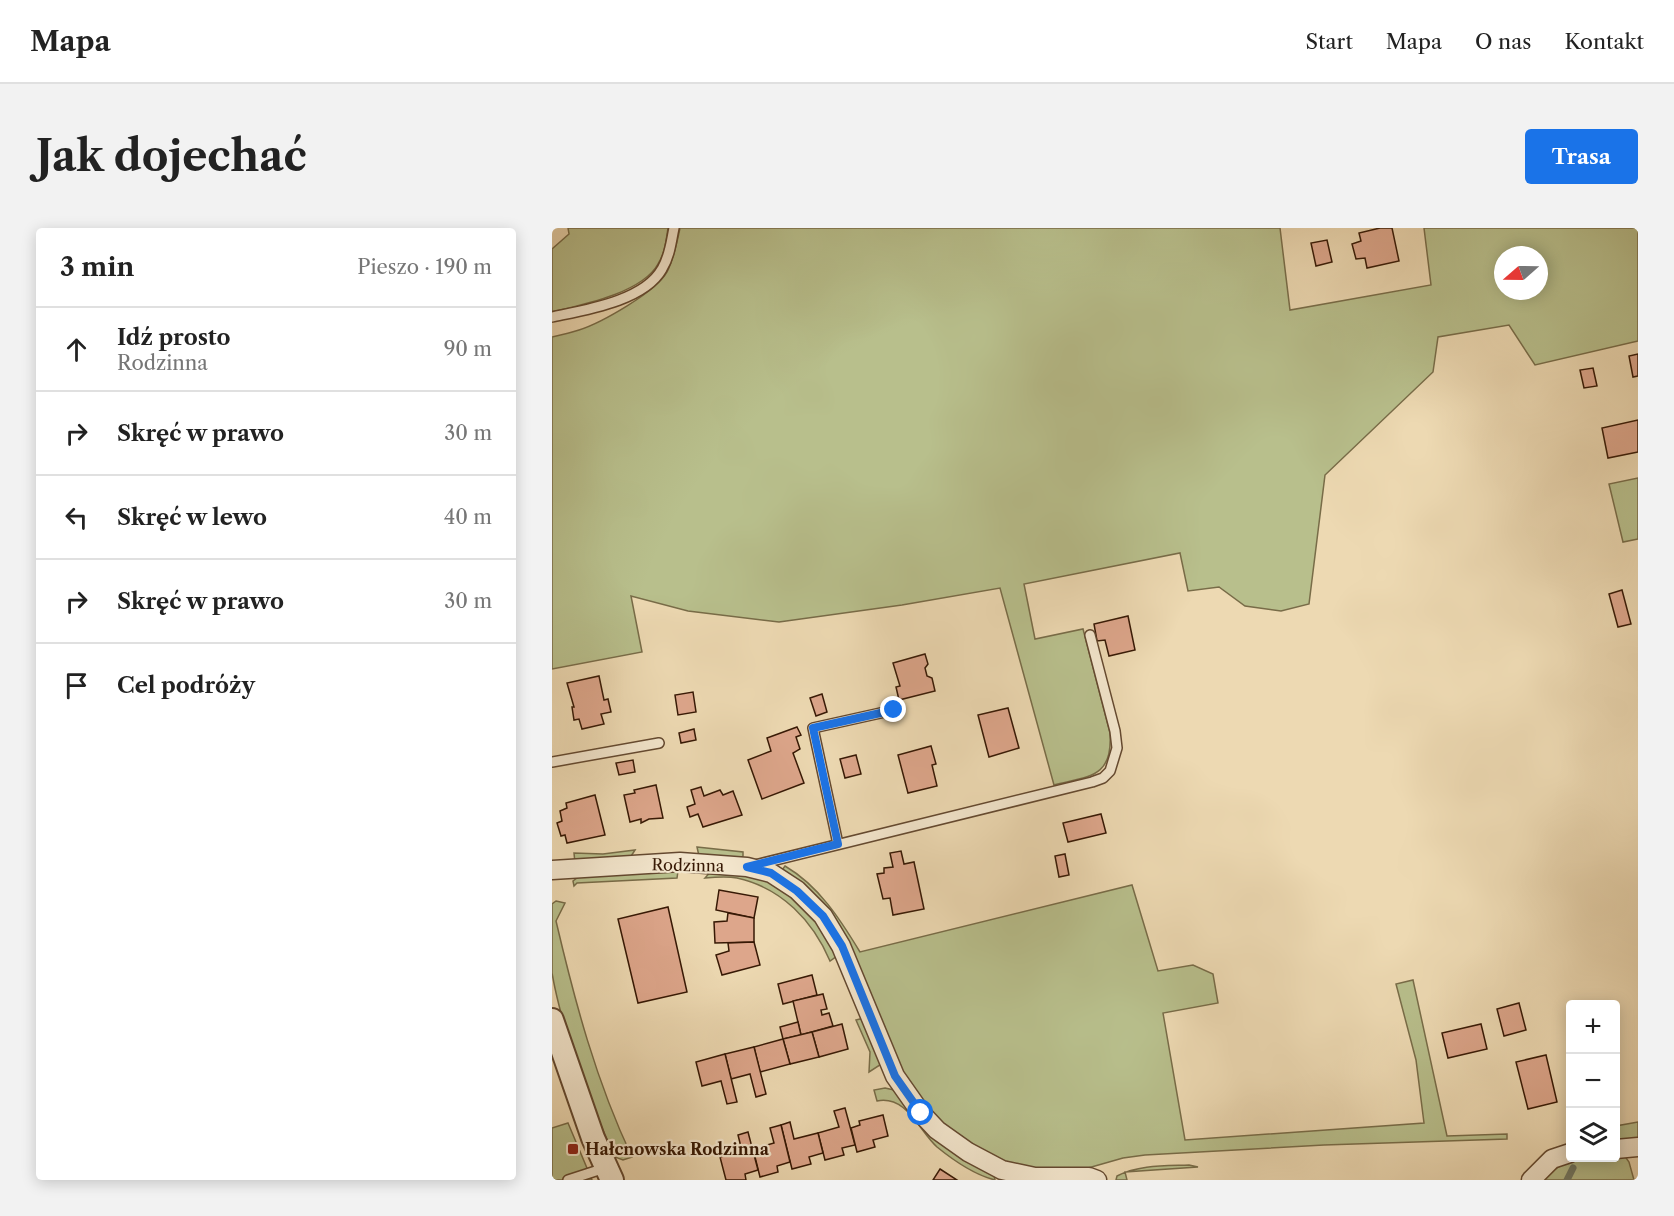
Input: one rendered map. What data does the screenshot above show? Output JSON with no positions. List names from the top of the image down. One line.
{"streets":{"street":["Rodzinna"]},"places":{"transit":["Hałcnowska Rodzinna"]},"north":"left","page":{"header":"Mapa","nav":["Start","Mapa","O nas","Kontakt"],"buttons":"Trasa","title":"Jak dojechać","heading":["3 min","Pieszo · 190 m"],"list":[["Idź prosto","Rodzinna","90 m"],["Skręć w prawo","30 m"],["Skręć w lewo","40 m"],["Skręć w prawo","30 m"],"Cel podróży"],"map_buttons":["+","−"]}}
